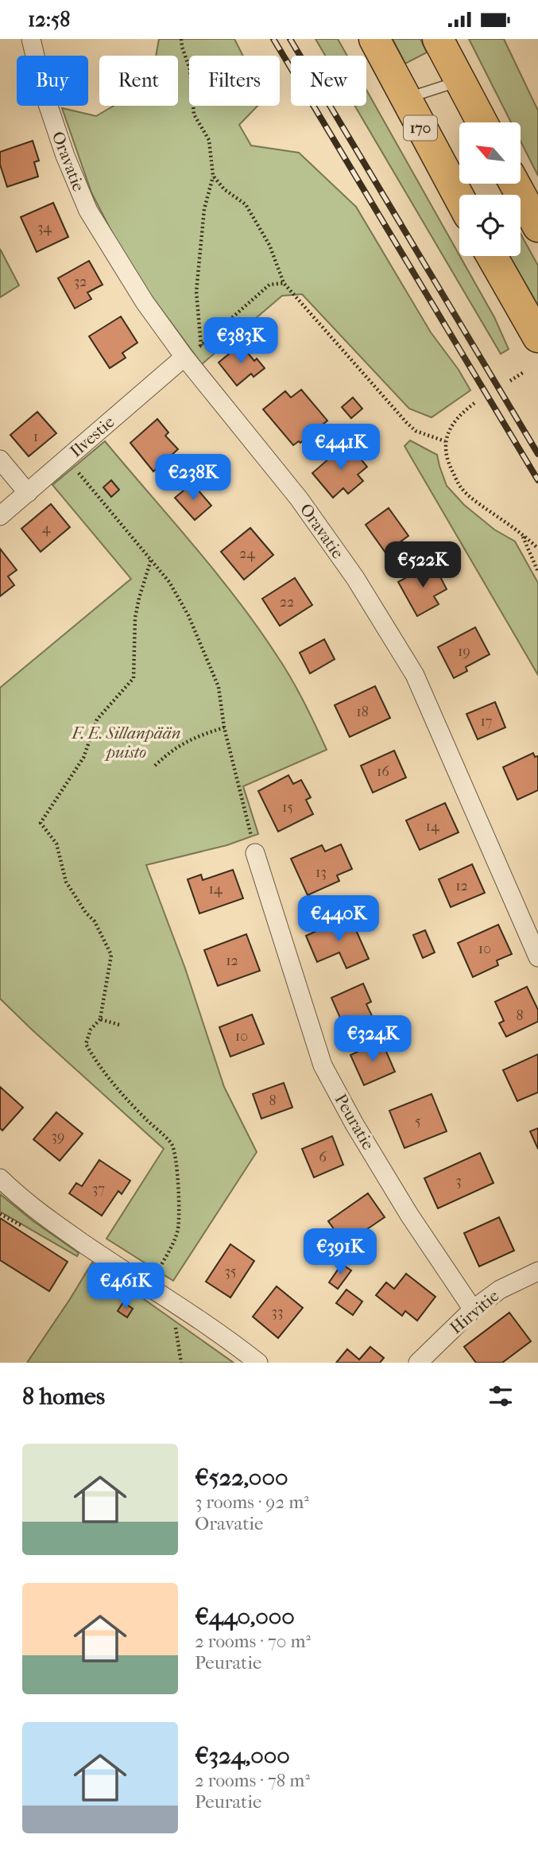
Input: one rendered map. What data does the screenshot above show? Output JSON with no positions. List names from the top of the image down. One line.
{"streets":{"highway":["170"],"street":["Oravatie","Ilvestie","Peuratie","Hirvitie"]},"crossings":[["Oravatie","Ilvestie"],["Peuratie","Hirvitie"]],"parks":["F. E. Sillanpään puisto"],"house_numbers":["34","32","1","4","24","22","19","18","17","16","15","14","13","12","14","10","12","8","10","8","5","39","6","3","37","35","33"],"north":"top left","page":{"status":"12:58","chip":["Buy","Rent","Filters","New"],"price":["€383K","€441K","€238K","€522K","€440K","€324K","€391K","€461K"],"heading":"8 homes","list":[{"name":"€522,000","note":"3 rooms · 92 m² · Oravatie"},{"name":"€440,000","note":"2 rooms · 70 m² · Peuratie"},{"name":"€324,000","note":"2 rooms · 78 m² · Peuratie"}]}}
